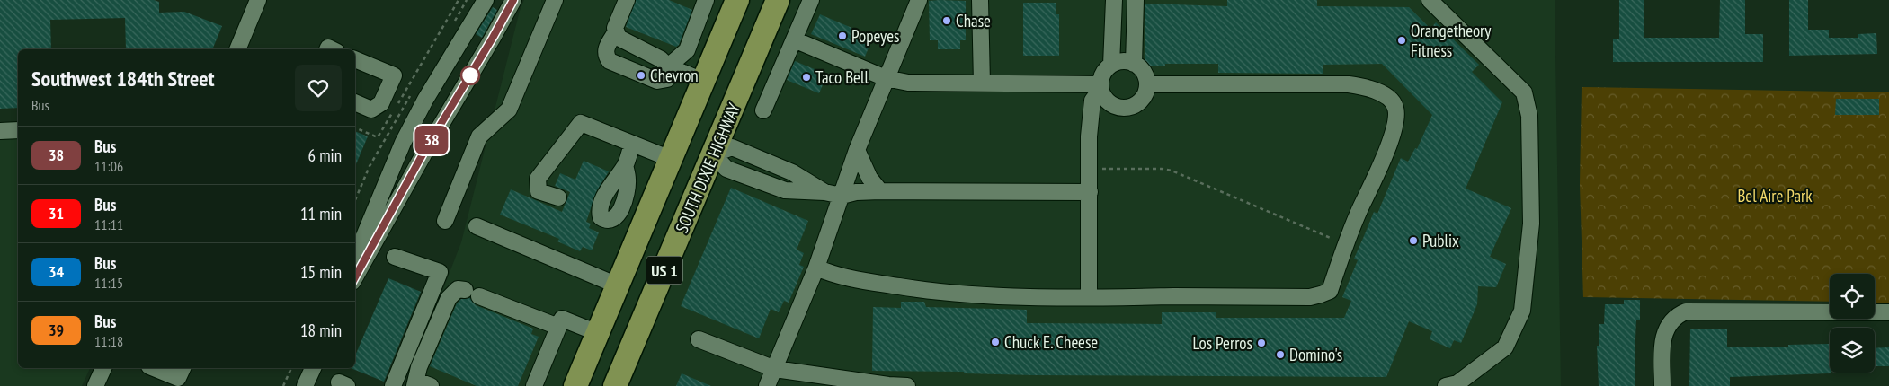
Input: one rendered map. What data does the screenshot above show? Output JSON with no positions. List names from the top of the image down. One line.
{"streets":{"highway":["SOUTH DIXIE HIGHWAY","US 1"]},"parks":["Bel Aire Park"],"places":["Chase","Popeyes","Orangetheory Fitness","Chevron","Taco Bell","Publix","Chuck E. Cheese","Los Perros","Domino's"],"lines":["bus line 38"],"page":{"on_map":"38","heading":["Southwest 184th Street","Bus"],"list":[{"mark":"38","name":"Bus","note":"11:06","value":"6 min"},{"mark":"31","name":"Bus","note":"11:11","value":"11 min"},{"mark":"34","name":"Bus","note":"11:15","value":"15 min"},{"mark":"39","name":"Bus","note":"11:18","value":"18 min"}]}}
